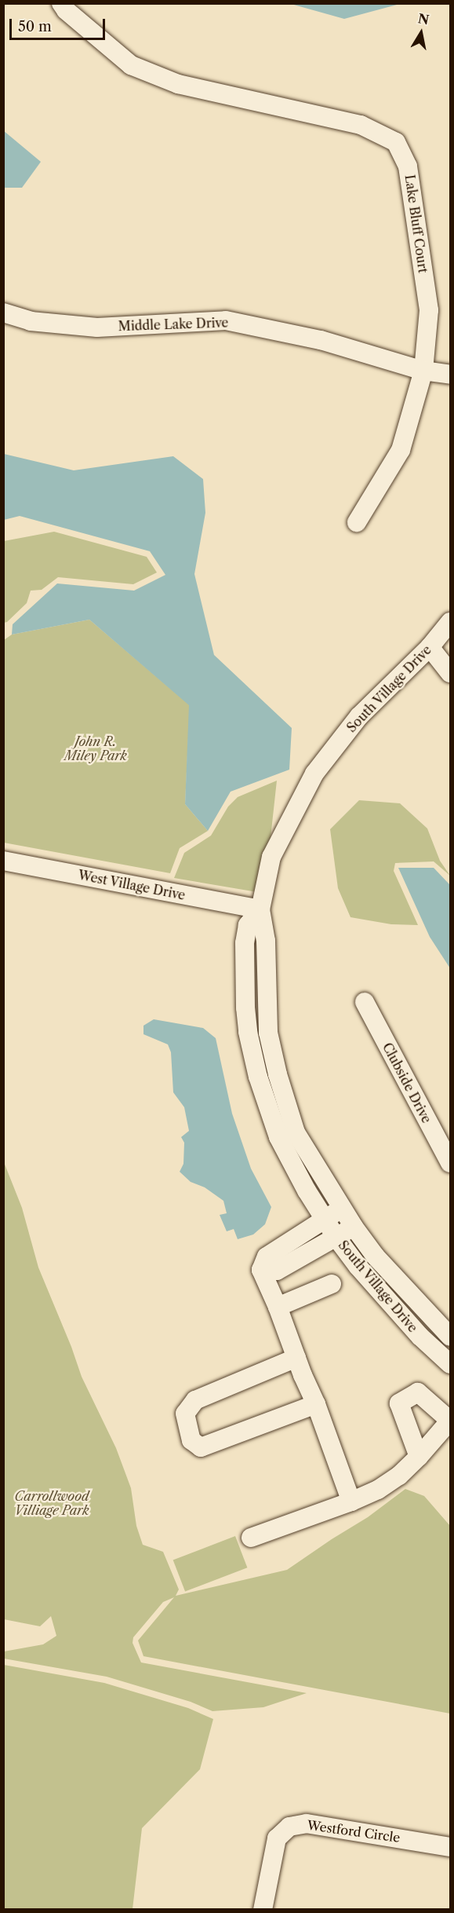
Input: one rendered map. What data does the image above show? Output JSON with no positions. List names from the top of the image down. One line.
{"streets":{"street":["Lake Bluff Court","Middle Lake Drive","South Village Drive","West Village Drive","Clubside Drive","Westford Circle"]},"crossings":[["Lake Bluff Court","Middle Lake Drive"],["South Village Drive","West Village Drive"]],"parks":["John R. Miley Park","Carrollwood Villiage Park"],"scale_bar":"50 m","north":"top"}
